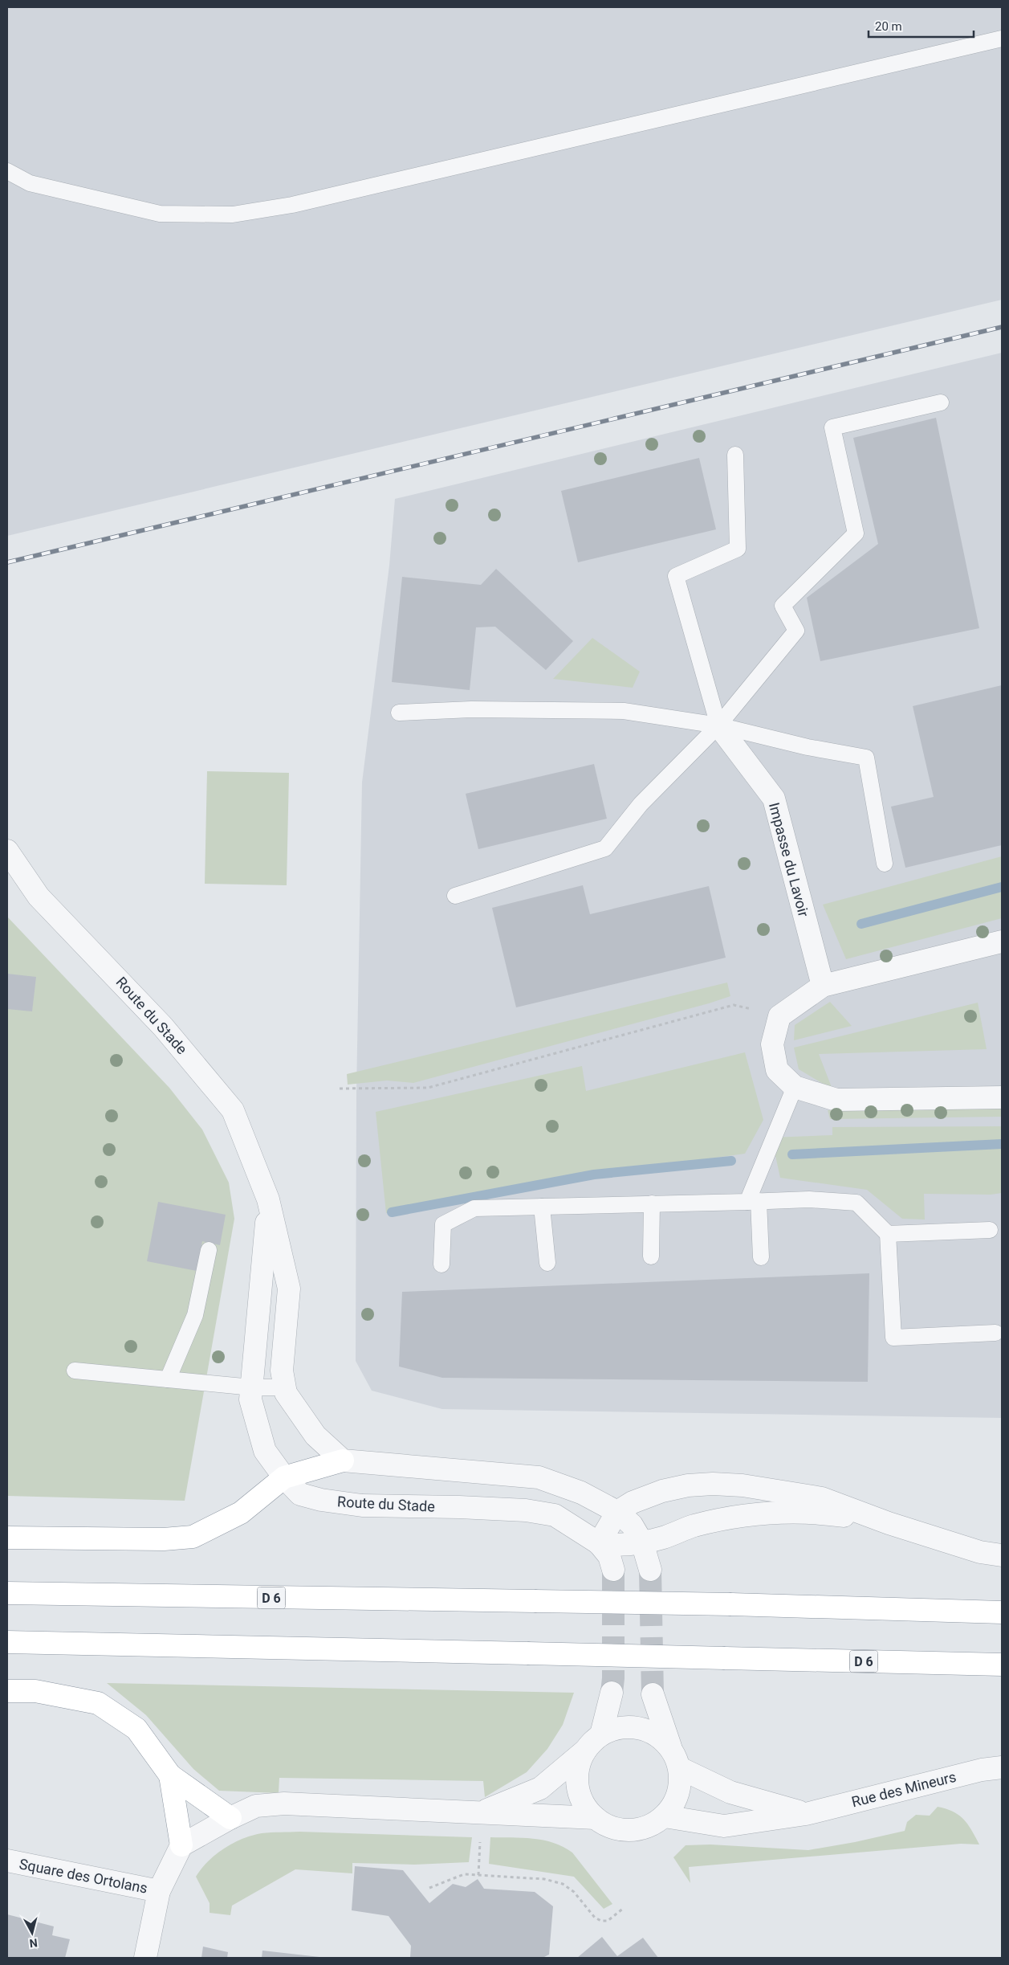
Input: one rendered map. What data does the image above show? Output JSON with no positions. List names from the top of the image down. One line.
{"streets":{"highway":["D 6"],"street":["Impasse du Lavoir","Route du Stade","Rue des Mineurs","Square des Ortolans"]},"scale_bar":"20 m","north":"bottom"}
